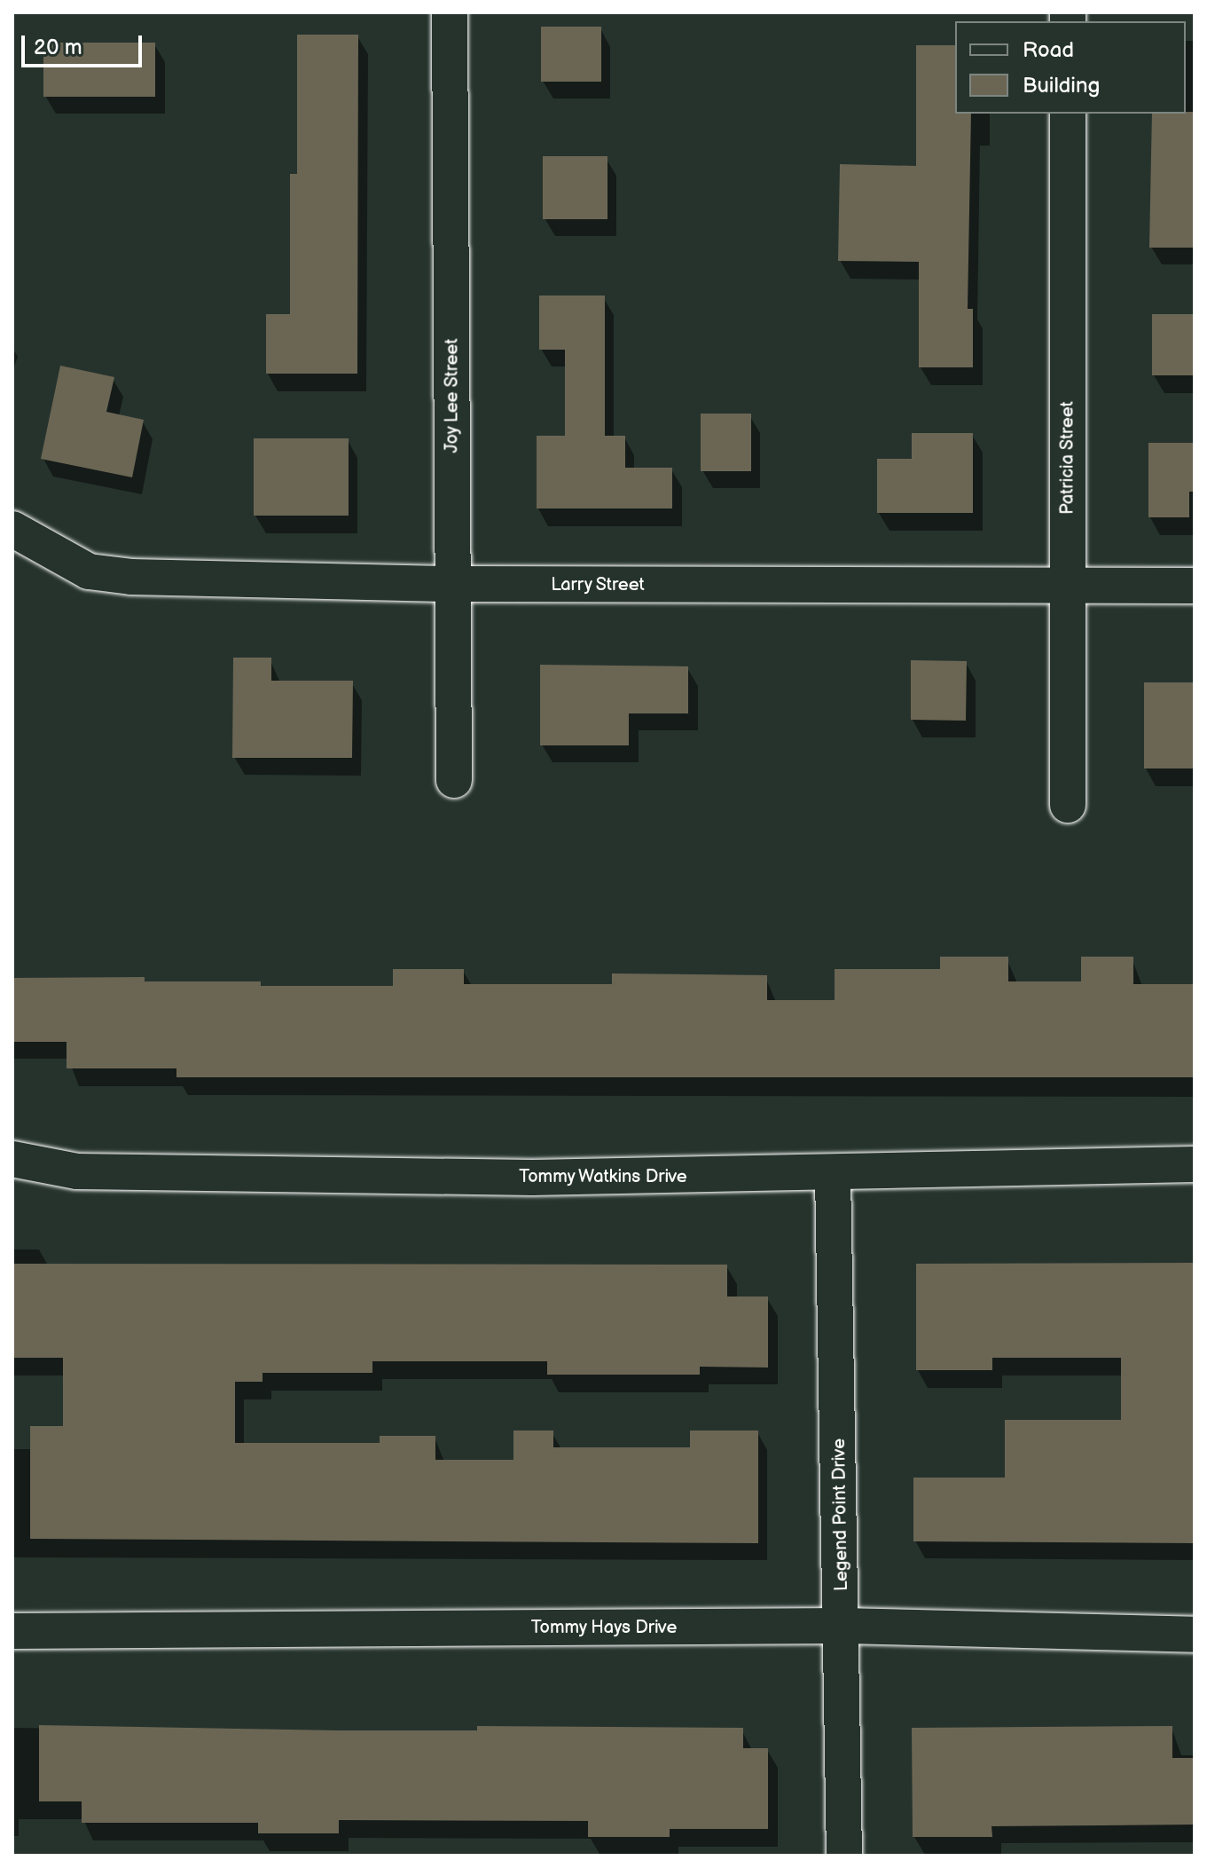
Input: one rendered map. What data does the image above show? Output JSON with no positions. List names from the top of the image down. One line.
{"streets":{"street":["Joy Lee Street","Patricia Street","Larry Street","Tommy Watkins Drive","Legend Point Drive","Tommy Hays Drive"]},"crossings":[["Joy Lee Street","Larry Street"],["Patricia Street","Larry Street"],["Tommy Watkins Drive","Legend Point Drive"],["Legend Point Drive","Tommy Hays Drive"]],"legend":["Road","Building"],"scale_bar":"20 m"}
